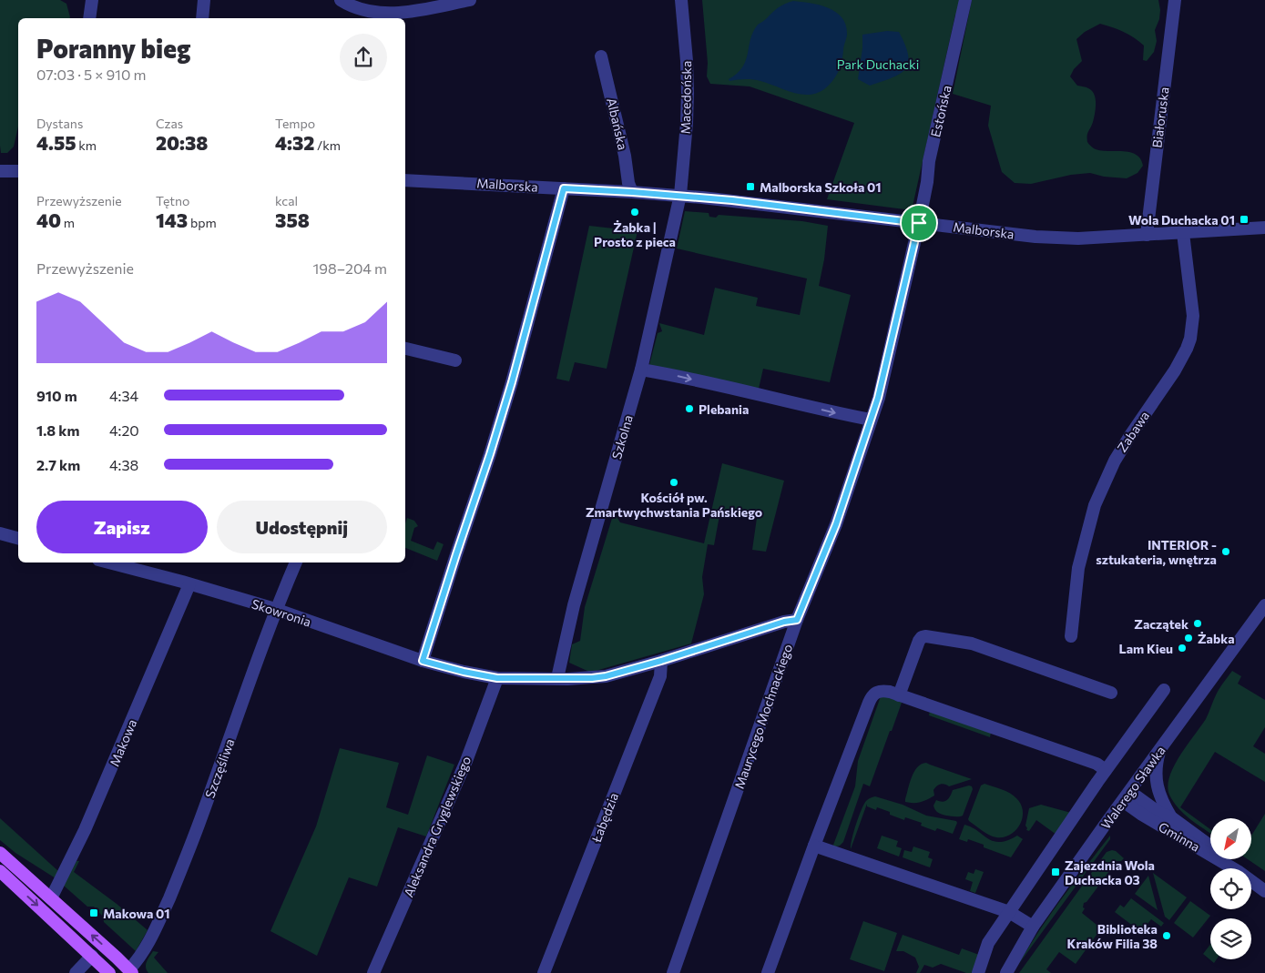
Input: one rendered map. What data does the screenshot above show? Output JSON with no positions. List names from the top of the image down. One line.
{"streets":{"street":["Macedońska","Estońska","Białoruska","Albańska","Malborska","Zabawa","Szkolna","Skowronia","Maurycego Mochnackiego","Makowa","Szczęśliwa","Walerego Sławka","Łabędzia","Aleksandra Gryglewskiego","Gminna"]},"crossings":[["Macedońska","Malborska"],["Macedońska","Szkolna"],["Estońska","Malborska"],["Estońska","Maurycego Mochnackiego"],["Białoruska","Malborska"],["Albańska","Malborska"],["Malborska","Zabawa"],["Malborska","Szkolna"],["Malborska","Maurycego Mochnackiego"],["Szkolna","Skowronia"],["Skowronia","Maurycego Mochnackiego"],["Skowronia","Makowa"],["Skowronia","Szczęśliwa"],["Skowronia","Łabędzia"],["Skowronia","Aleksandra Gryglewskiego"],["Walerego Sławka","Gminna"]],"parks":["Park Duchacki"],"places":{"transit":["Malborska Szkoła 01","Wola Duchacka 01","Zajezdnia Wola Duchacka 03","Makowa 01"],"other":["Żabka | Prosto z pieca","Plebania","Kościół pw. Zmartwychwstania Pańskiego","INTERIOR - sztukateria, wnętrza","Zaczątek","Żabka","Lam Kieu","Biblioteka Kraków Filia 38"]},"north":"bottom left","page":{"heading":["Poranny bieg","07:03 · 5 × 910 m"],"stats":[["Dystans","4.55 km"],["Czas","20:38"],["Tempo","4:32 /km"],["Przewyższenie","40 m"],["Tętno","143 bpm"],["kcal","358"]],"chart":["Przewyższenie","198–204 m"],"list":[{"name":"910 m","note":"4:34"},{"name":"1.8 km","note":"4:20"},{"name":"2.7 km","note":"4:38"}],"buttons":["Zapisz","Udostępnij"]}}
